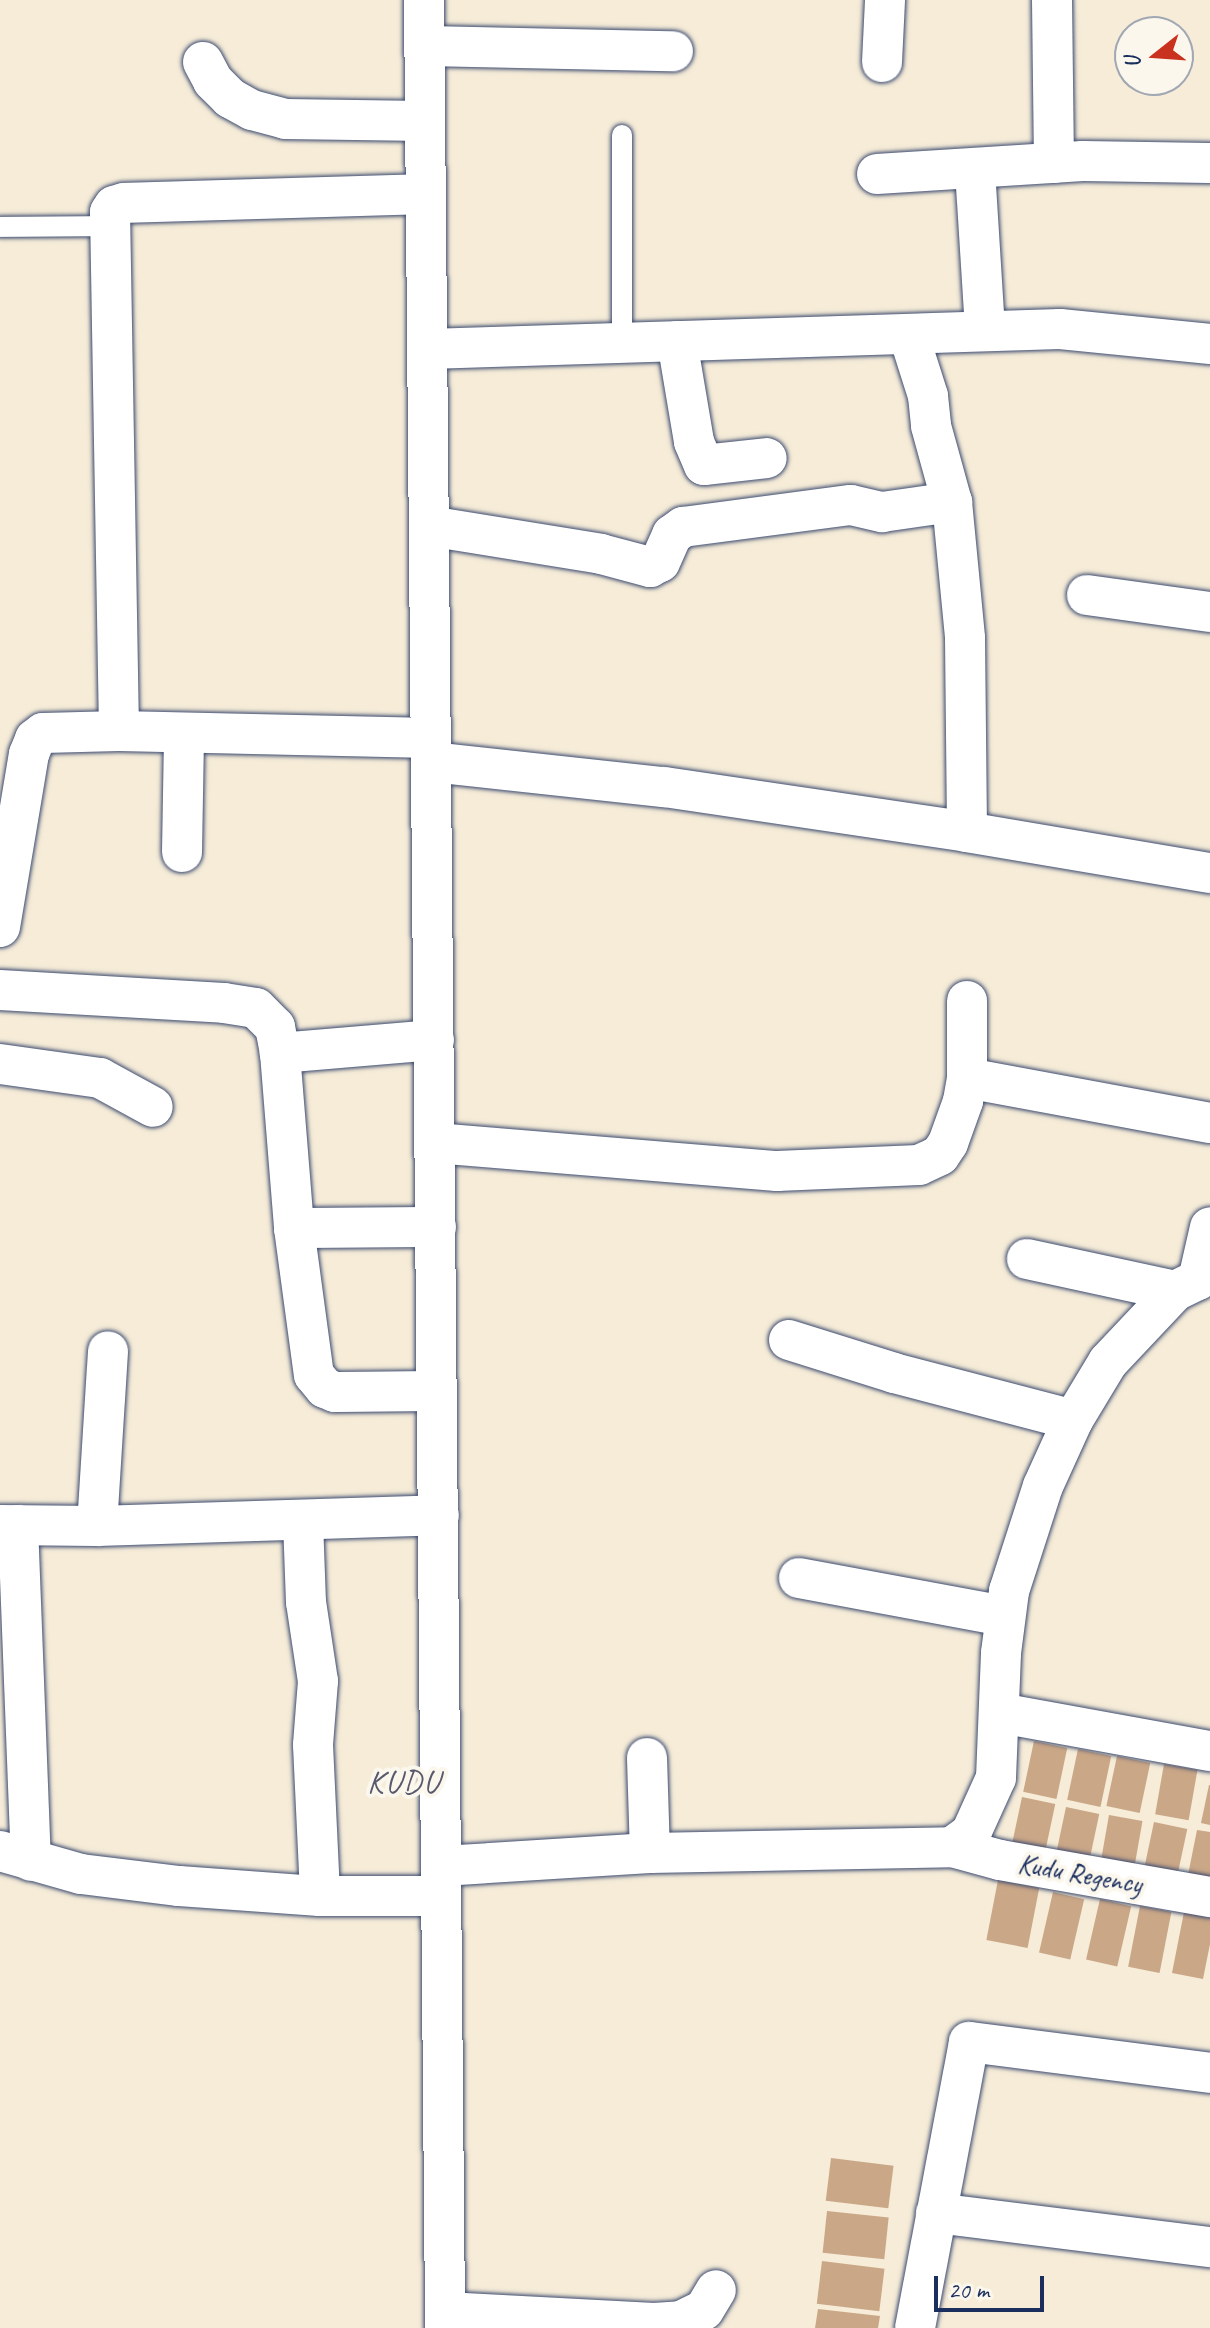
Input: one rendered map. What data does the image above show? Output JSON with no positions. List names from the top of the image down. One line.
{"streets":{"street":["Kudu Regency"]},"districts":["KUDU"],"scale_bar":"20 m","north":"left"}
